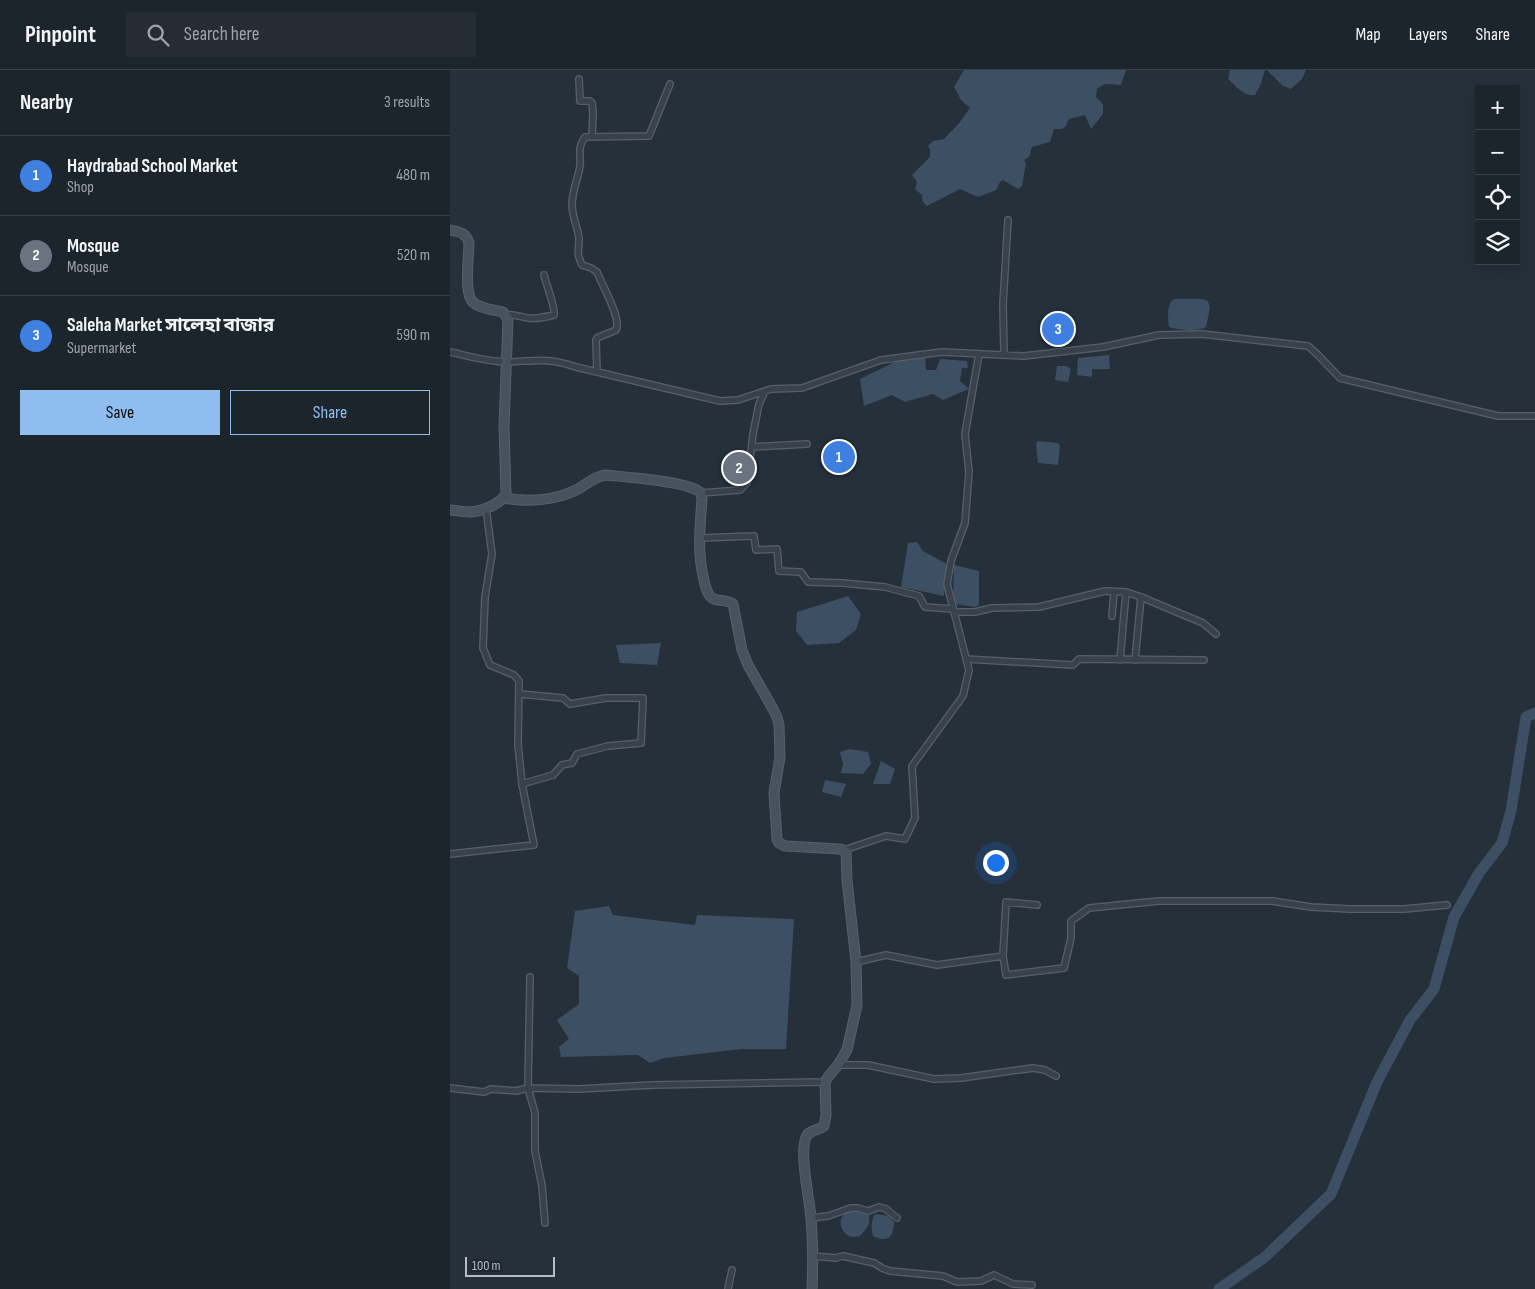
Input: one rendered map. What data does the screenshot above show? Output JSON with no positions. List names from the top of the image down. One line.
{"scale_bar":"100 m","page":{"header":"Pinpoint","search":"Search here","nav":["Map","Layers","Share"],"heading":["Nearby","3 results"],"map_buttons":["+","−"],"list":[{"mark":"1","name":"Haydrabad School Market","note":"Shop","value":"480 m"},{"mark":"2","name":"Mosque","note":"Mosque","value":"520 m"},{"mark":"3","name":"Saleha Market সালেহা বাজার","note":"Supermarket","value":"590 m"}],"pins":["3","1","2"],"buttons":["Save","Share"],"scale":"100 m"}}
